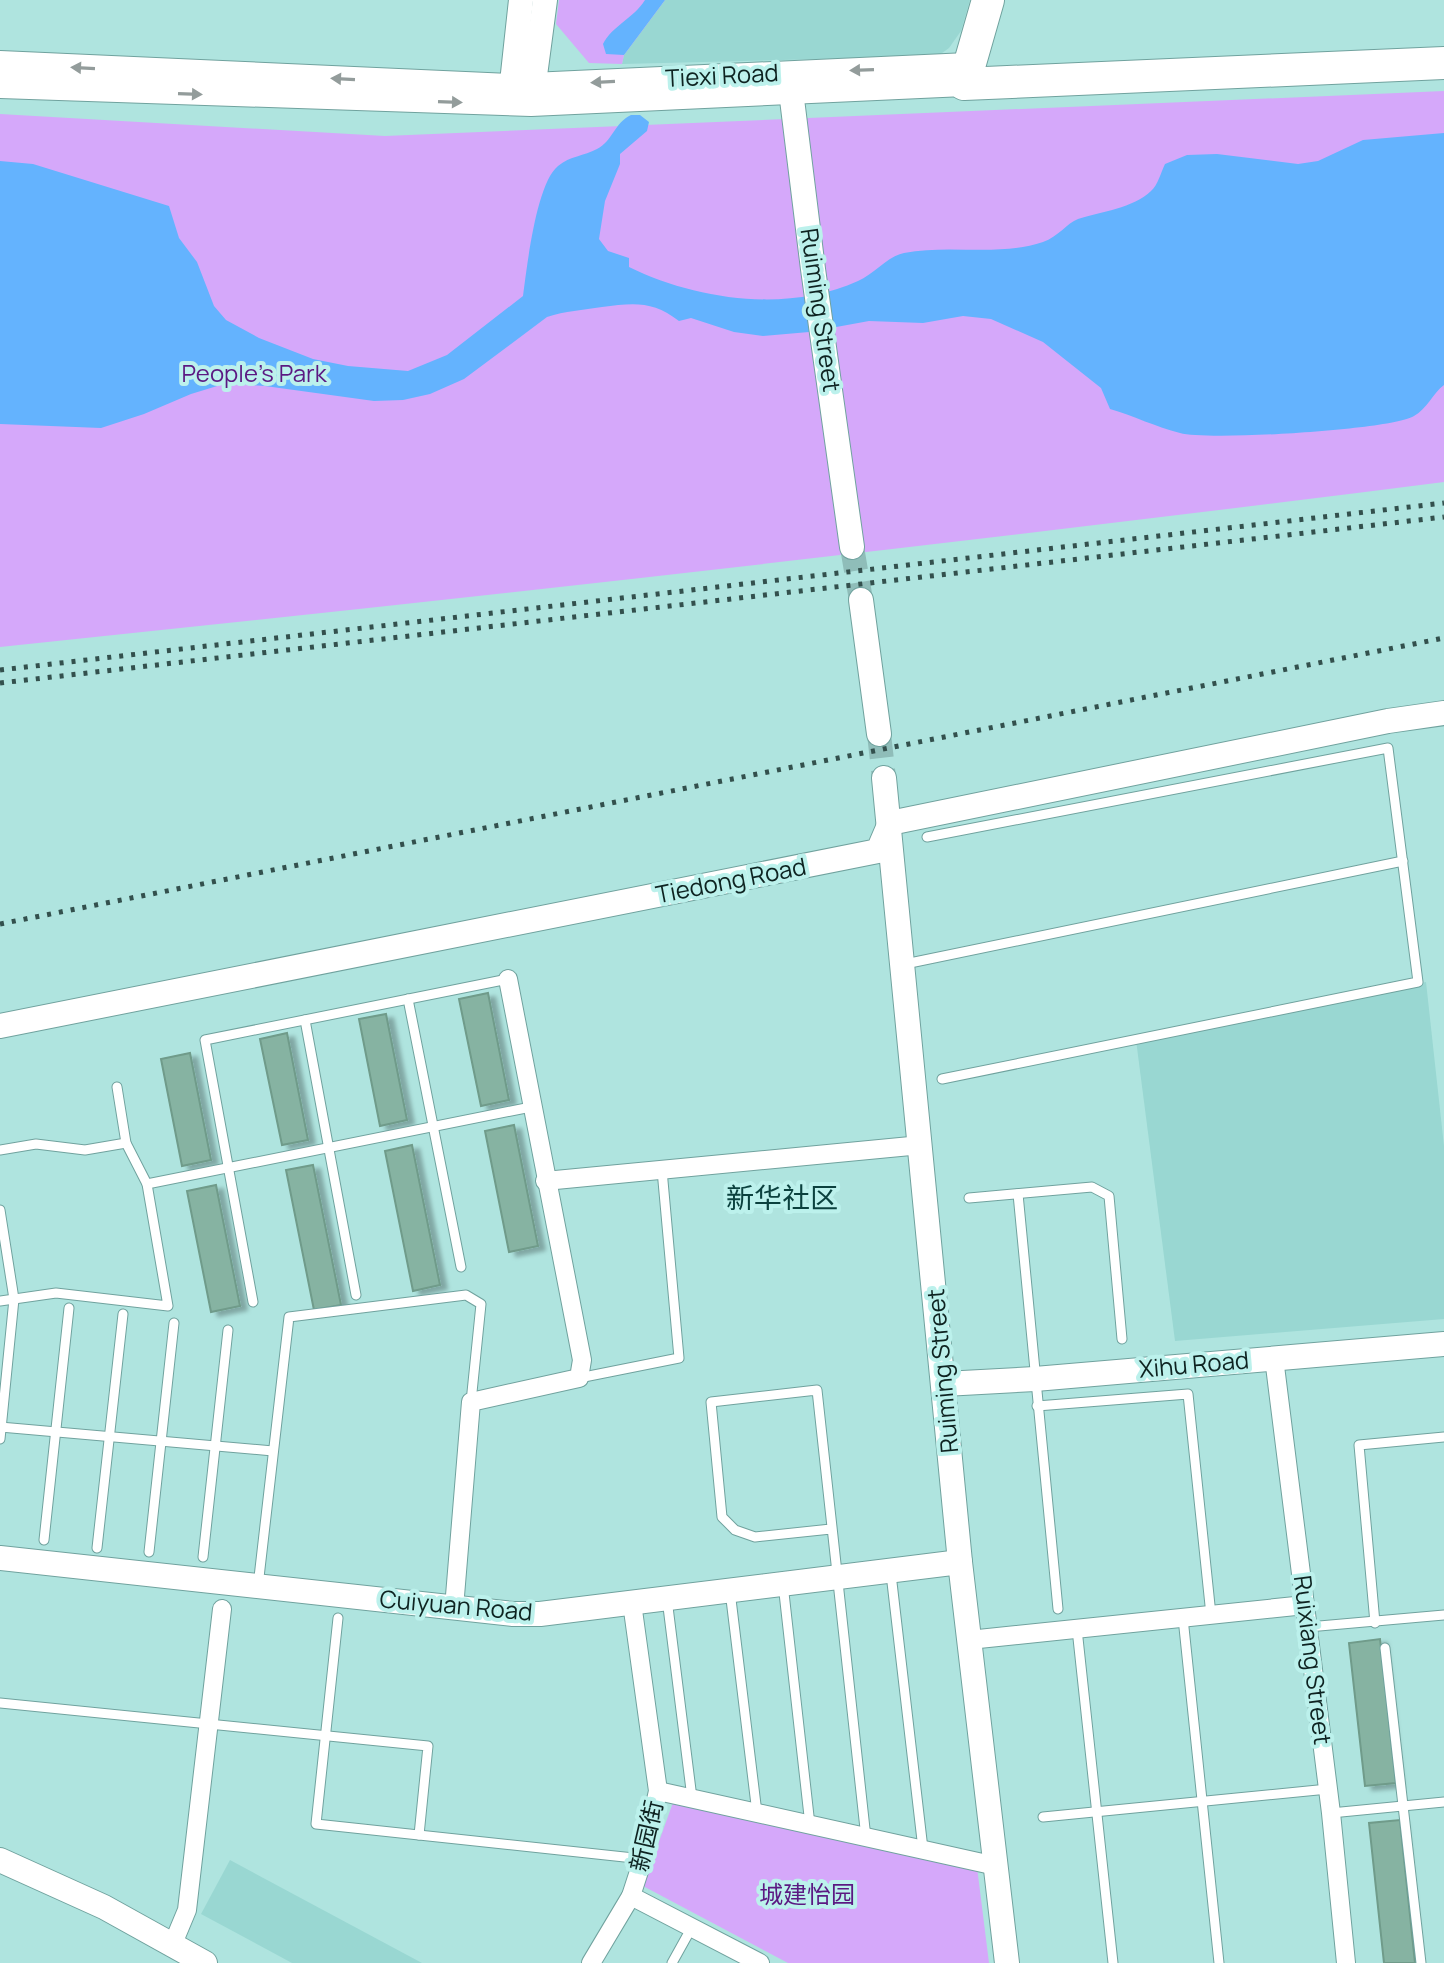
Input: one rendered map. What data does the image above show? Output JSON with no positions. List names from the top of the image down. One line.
{"streets":{"highway":["Tiexi Road"],"street":["Ruiming Street","Tiedong Road","Xihu Road","Cuiyuan Road","Ruixiang Street","新园街"]},"crossings":[["Tiexi Road","Ruiming Street"],["Ruiming Street","Tiedong Road"],["Ruiming Street","Xihu Road"],["Ruiming Street","Cuiyuan Road"],["Xihu Road","Ruixiang Street"],["Cuiyuan Road","新园街"]],"districts":["新华社区"],"parks":["People's Park","城建怡园"]}
